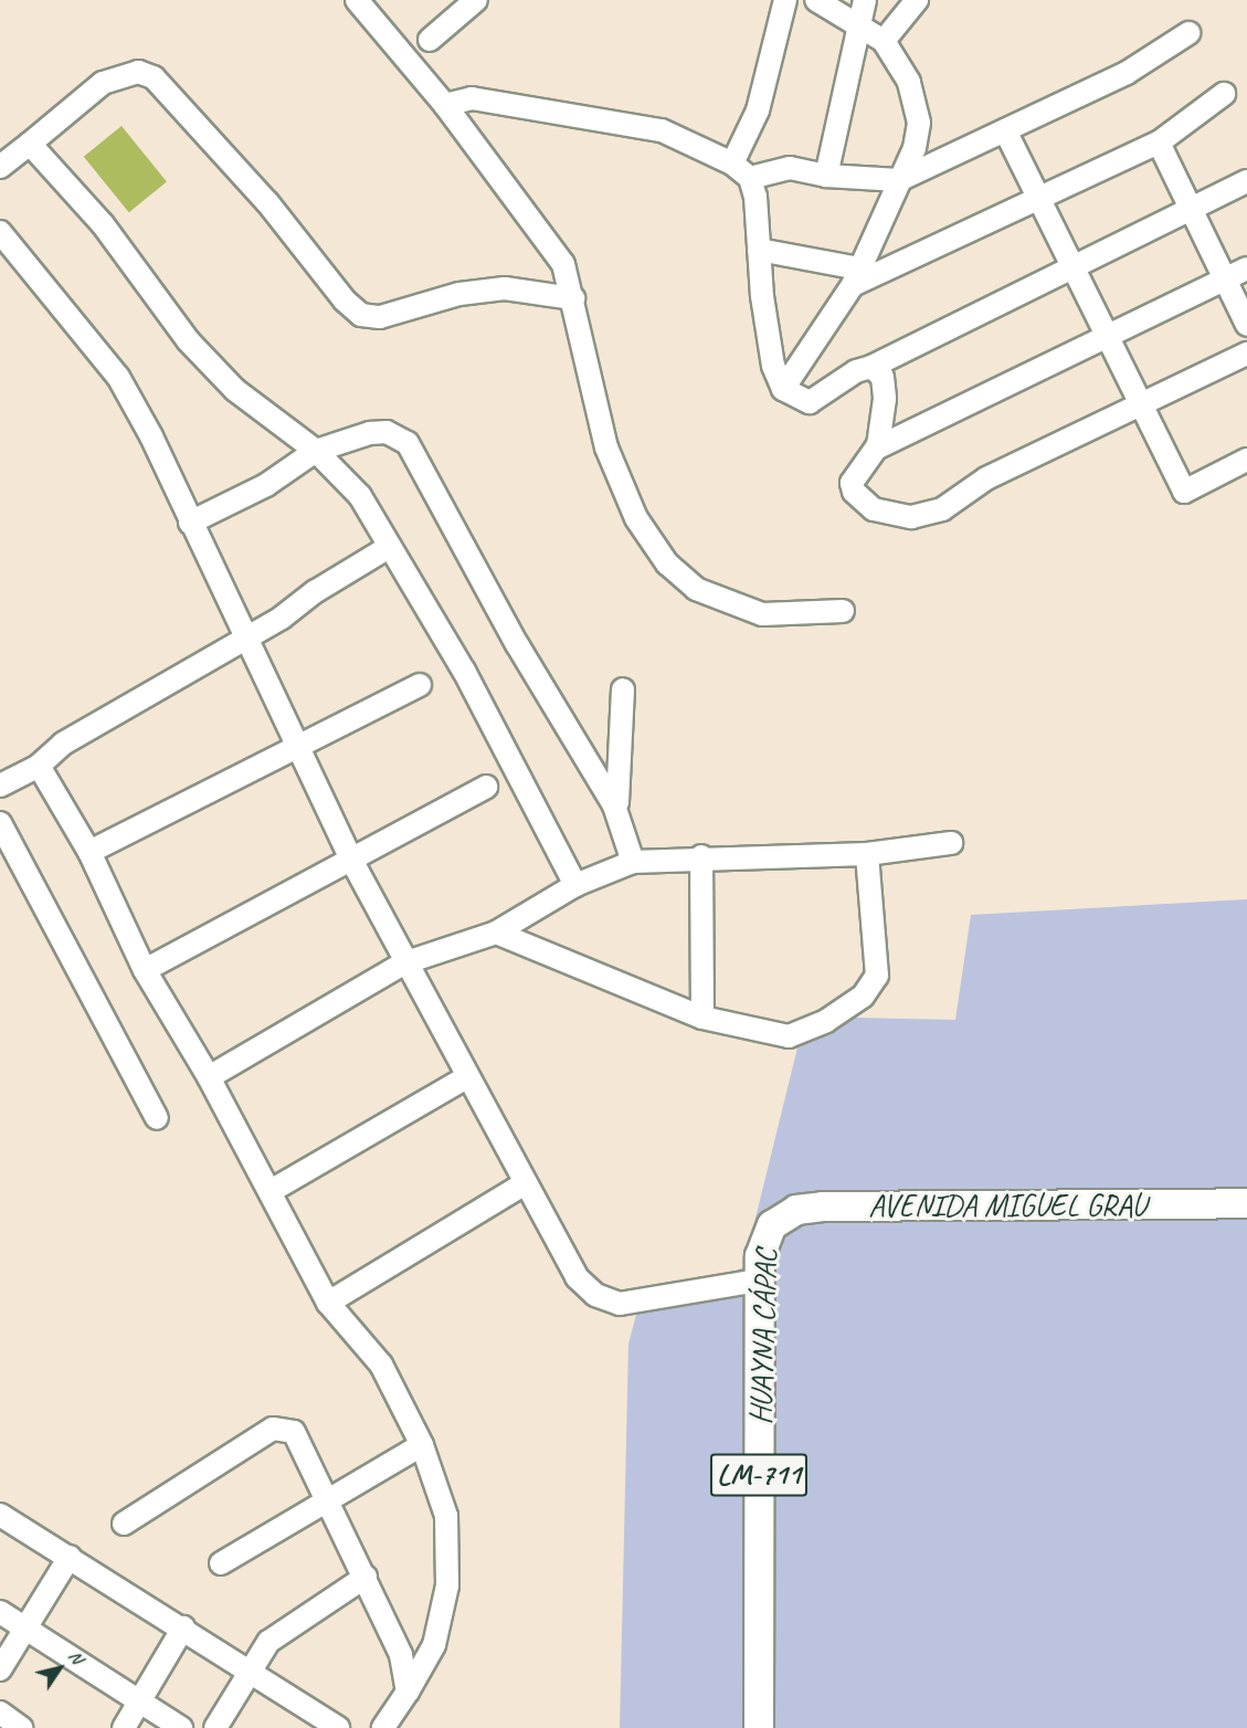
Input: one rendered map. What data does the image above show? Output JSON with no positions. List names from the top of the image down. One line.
{"streets":{"main road":["AVENIDA MIGUEL GRAU","HUAYNA CÁPAC","LM-711"]},"crossings":[["AVENIDA MIGUEL GRAU","HUAYNA CÁPAC"]],"north":"top right"}
